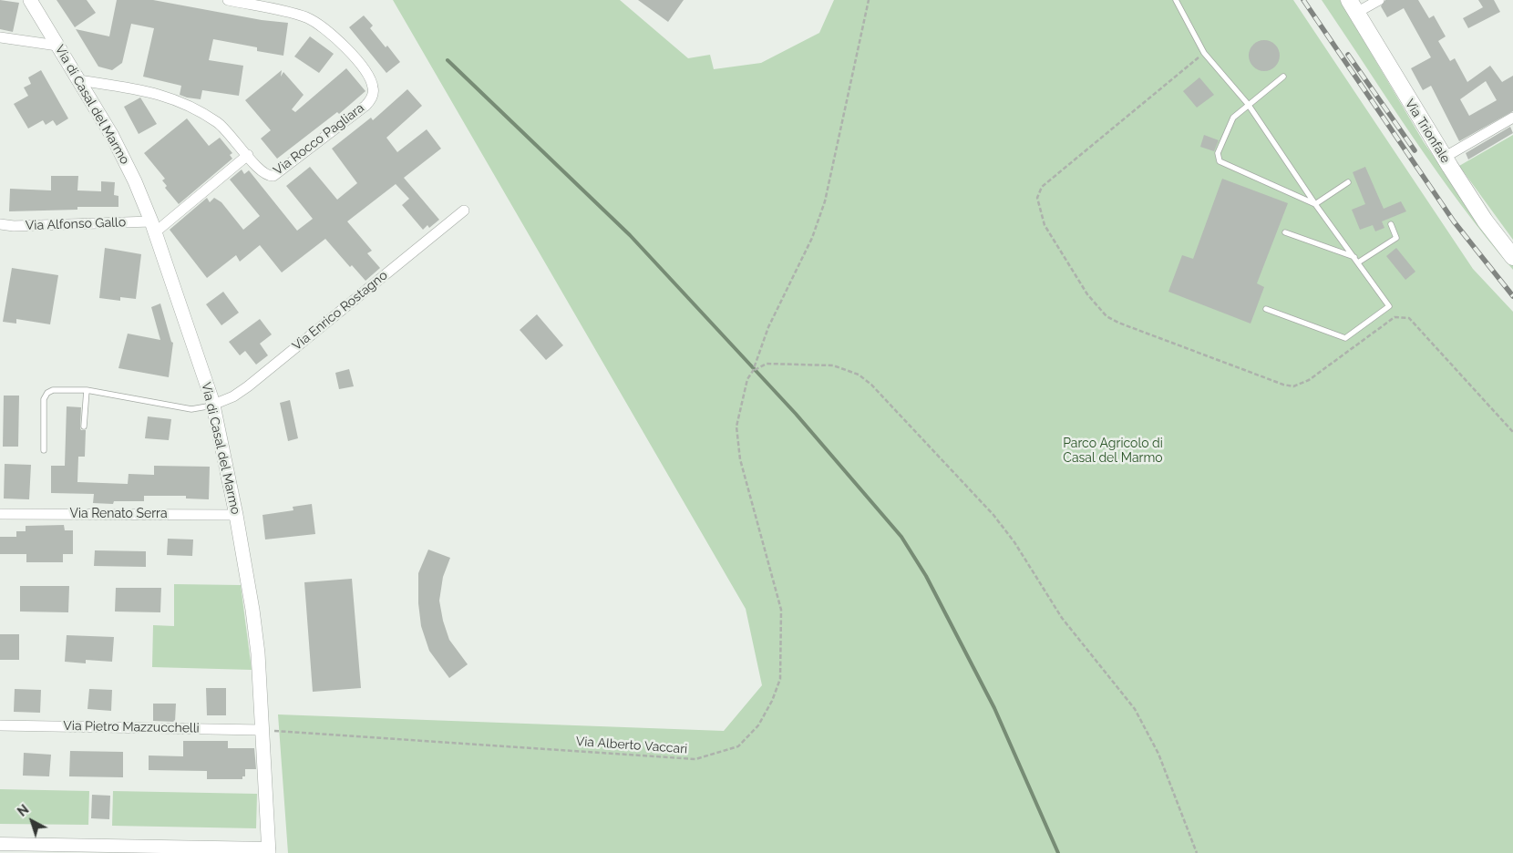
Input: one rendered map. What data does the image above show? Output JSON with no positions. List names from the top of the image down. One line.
{"streets":{"main road":["Via di Casal del Marmo","Via Trionfale"],"street":["Via Rocco Pagliara","Via Alfonso Gallo","Via Enrico Rostagno","Via Renato Serra","Via Pietro Mazzucchelli"],"path":["Via Alberto Vaccari"]},"crossings":[["Via di Casal del Marmo","Via Rocco Pagliara"],["Via di Casal del Marmo","Via Alfonso Gallo"],["Via di Casal del Marmo","Via Enrico Rostagno"],["Via di Casal del Marmo","Via Renato Serra"],["Via di Casal del Marmo","Via Pietro Mazzucchelli"],["Via di Casal del Marmo","Via Alberto Vaccari"],["Via Pietro Mazzucchelli","Via Alberto Vaccari"]],"parks":["Parco Agricolo di Casal del Marmo"],"north":"top left"}
